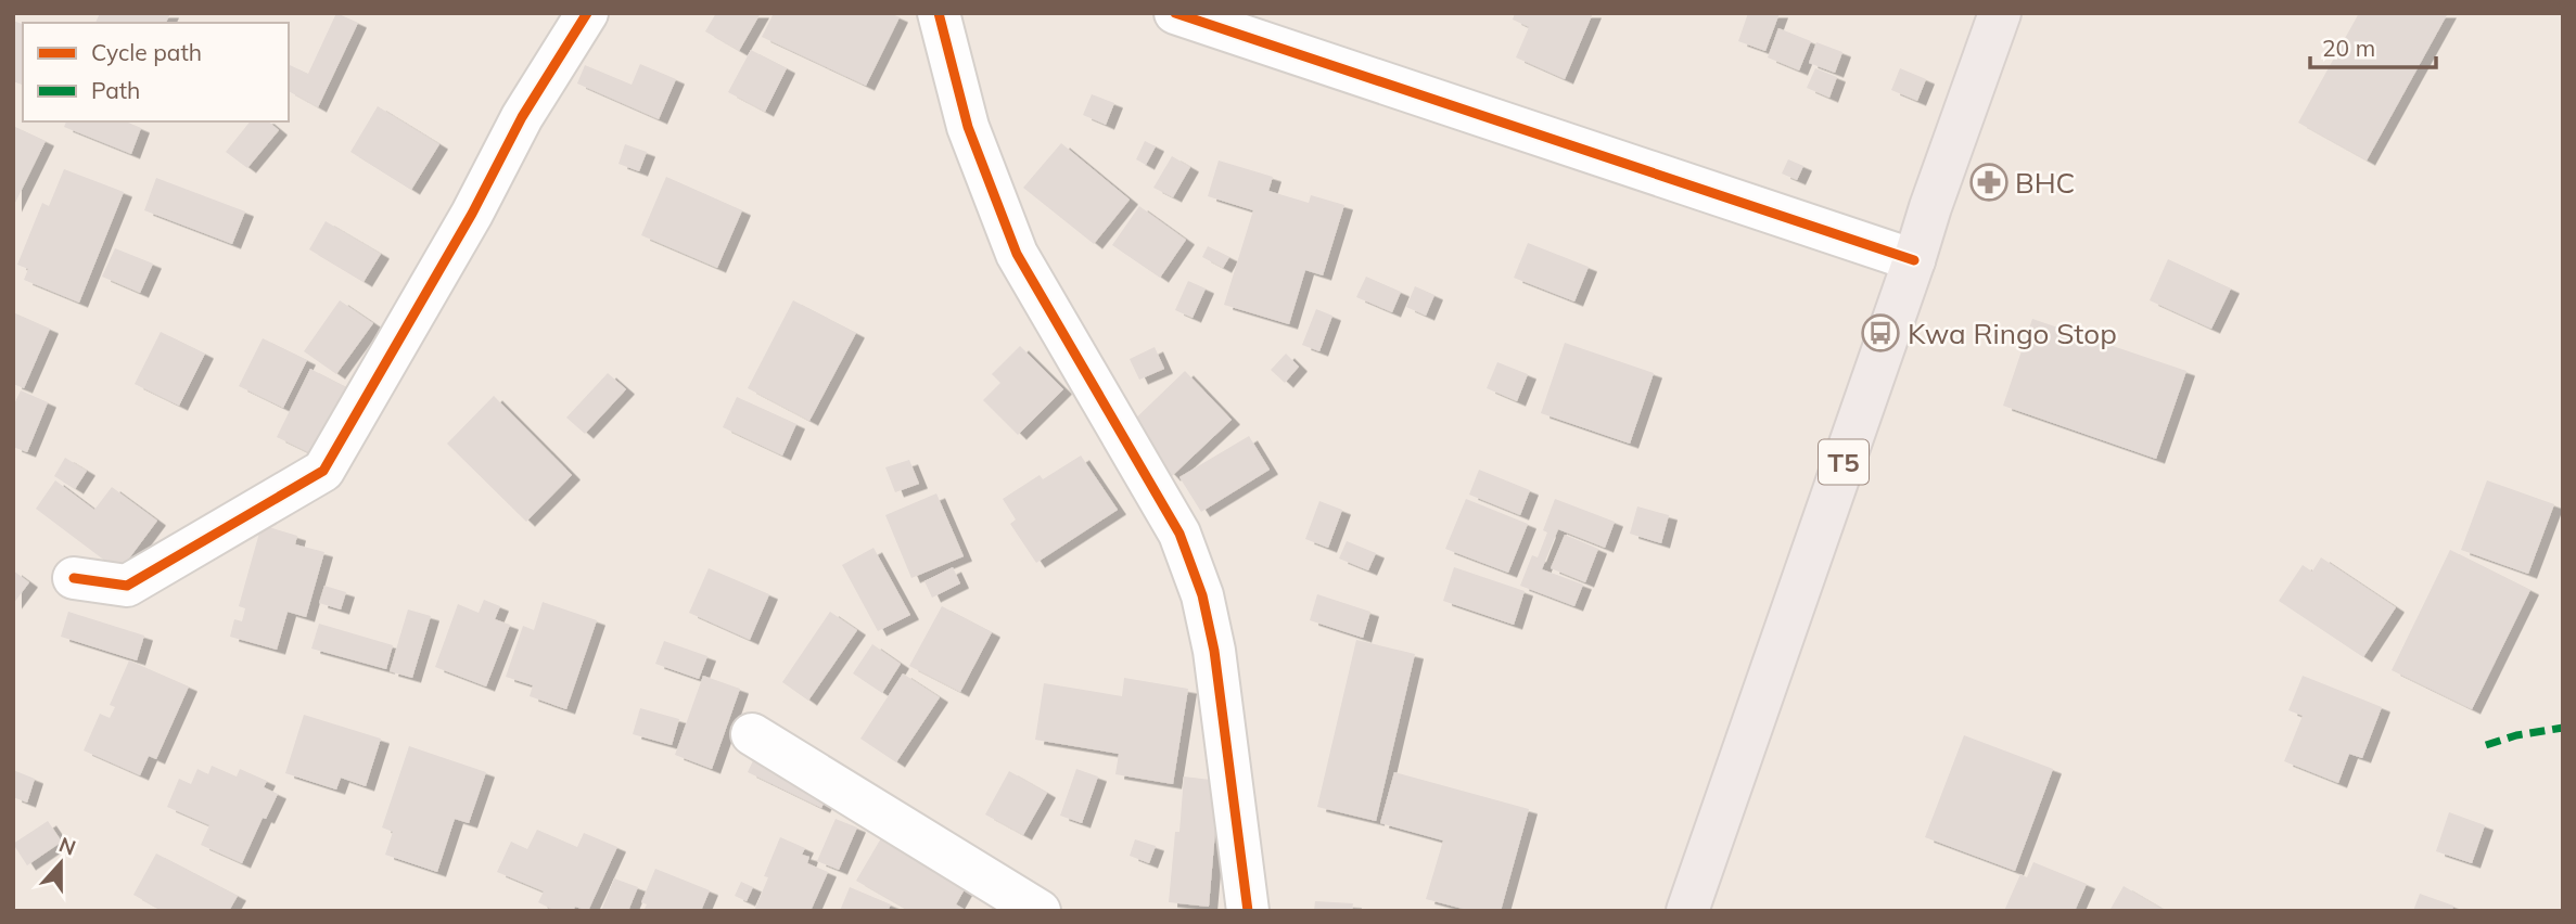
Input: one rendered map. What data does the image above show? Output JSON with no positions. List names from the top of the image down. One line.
{"streets":{"highway":["T5"]},"places":{"pharmacy":["BHC"],"bus stop":["Kwa Ringo Stop"]},"legend":["Cycle path","Path"],"scale_bar":"20 m","north":"top"}
